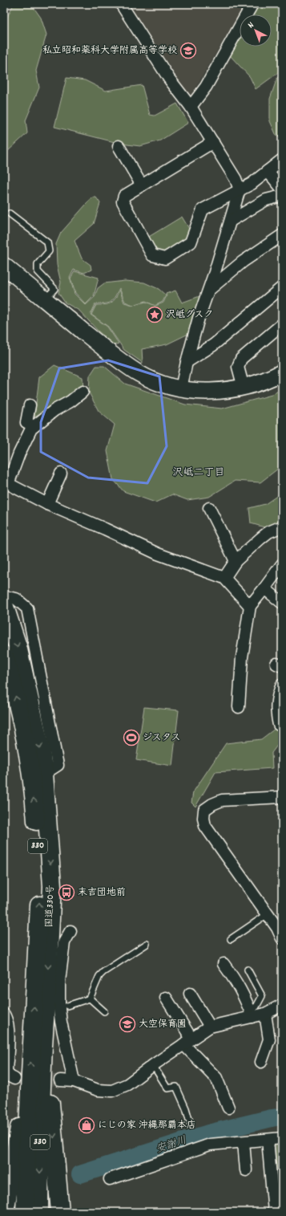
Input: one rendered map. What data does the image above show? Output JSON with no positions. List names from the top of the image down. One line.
{"streets":{"highway":["330","国道330号"]},"districts":["沢岻二丁目"],"water":["安謝川"],"places":{"school or university":["私立昭和薬科大学附属高等学校","大空保育園"],"place":["沢岻グスク"],"sports":["ジスタス"],"bus stop":["末吉団地前"],"shop":["にじの家 沖縄那覇本店"]},"north":"top left"}
